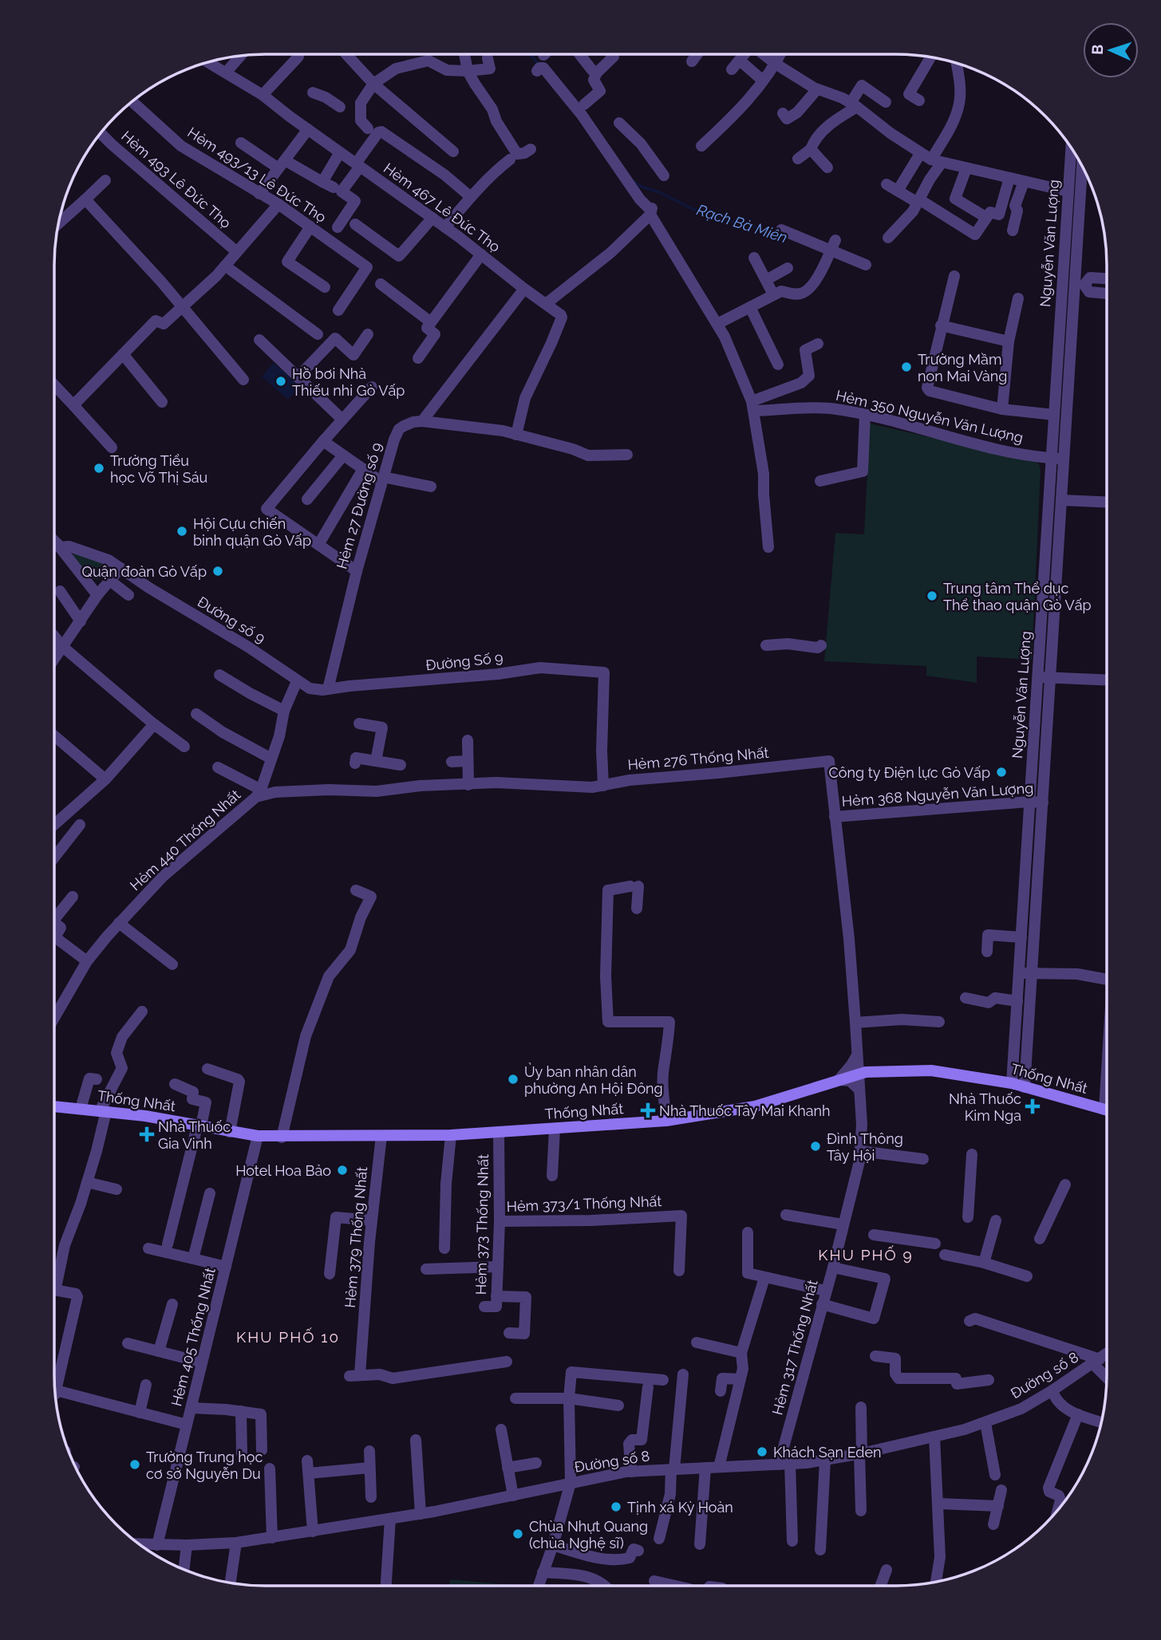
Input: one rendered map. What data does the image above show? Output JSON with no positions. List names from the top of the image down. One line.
{"streets":{"main road":["Thống Nhất"],"street":["Hẻm 493/13 Lê Đức Thọ","Hẻm 493 Lê Đức Thọ","Hẻm 467 Lê Đức Thọ","Nguyễn Văn Lượng","Hẻm 350 Nguyễn Văn Lượng","Hẻm 27 Đường số 9","Đường số 9","Đường Số 9","Hẻm 276 Thống Nhất","Hẻm 368 Nguyễn Văn Lượng","Hẻm 440 Thống Nhất","Hẻm 373/1 Thống Nhất","Hẻm 373 Thống Nhất","Hẻm 379 Thống Nhất","Hẻm 405 Thống Nhất","Hẻm 317 Thống Nhất","Đường số 8"]},"crossings":[["Nguyễn Văn Lượng","Hẻm 350 Nguyễn Văn Lượng"],["Nguyễn Văn Lượng","Hẻm 368 Nguyễn Văn Lượng"],["Nguyễn Văn Lượng","Thống Nhất"],["Hẻm 27 Đường số 9","Đường số 9"],["Hẻm 27 Đường số 9","Đường Số 9"],["Đường số 9","Đường Số 9"],["Đường số 9","Hẻm 440 Thống Nhất"],["Đường Số 9","Hẻm 276 Thống Nhất"],["Hẻm 276 Thống Nhất","Hẻm 368 Nguyễn Văn Lượng"],["Hẻm 276 Thống Nhất","Hẻm 440 Thống Nhất"],["Hẻm 276 Thống Nhất","Thống Nhất"],["Hẻm 276 Thống Nhất","Hẻm 317 Thống Nhất"],["Thống Nhất","Hẻm 373 Thống Nhất"],["Thống Nhất","Hẻm 379 Thống Nhất"],["Thống Nhất","Hẻm 405 Thống Nhất"],["Thống Nhất","Hẻm 317 Thống Nhất"],["Hẻm 373/1 Thống Nhất","Hẻm 373 Thống Nhất"],["Hẻm 405 Thống Nhất","Đường số 8"],["Hẻm 317 Thống Nhất","Đường số 8"]],"districts":["KHU PHỐ 9","KHU PHỐ 10"],"water":["Rạch Bà Miên"],"places":{"other":["Trường Mầm non Mai Vàng","Hồ bơi Nhà Thiếu nhi Gò Vấp","Trường Tiểu học Võ Thị Sáu","Hội Cựu chiến binh quận Gò Vấp","Quận đoàn Gò Vấp","Trung tâm Thể dục Thể thao quận Gò Vấp","Công ty Điện lực Gò Vấp","Ủy ban nhân dân phường An Hội Đông","Đình Thông Tây Hội","Hotel Hoa Bảo","Khách Sạn Eden","Trường Trung học cơ sở Nguyễn Du","Tịnh xá Kỳ Hoàn","Chùa Nhựt Quang (chùa Nghệ sĩ)"],"health":["Nhà Thuốc Kim Nga","Nhà Thuốc Tây Mai Khanh","Nhà Thuốc Gia Vinh"]},"north":"left"}
